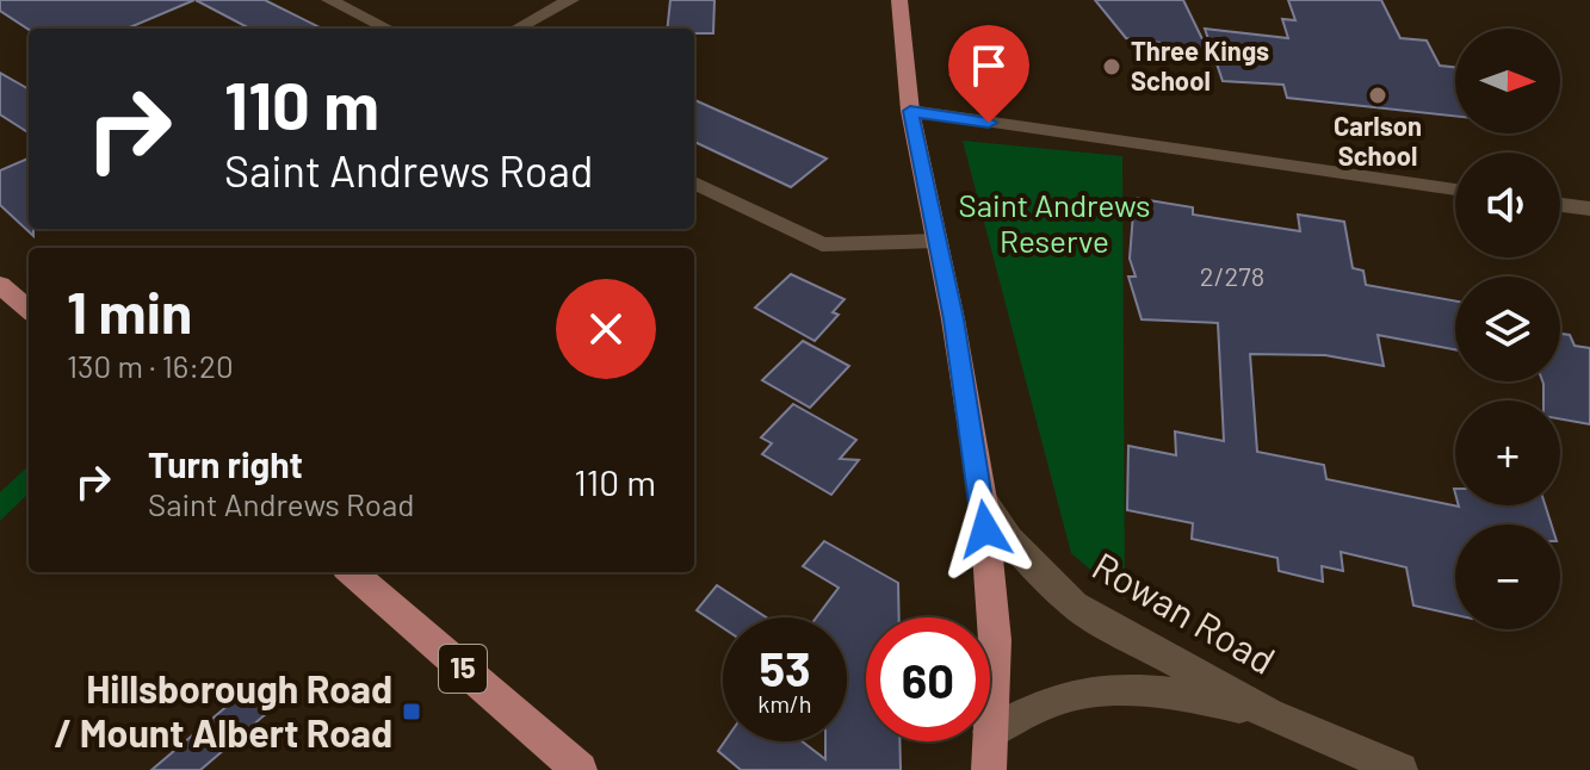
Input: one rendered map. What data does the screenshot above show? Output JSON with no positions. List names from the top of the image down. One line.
{"streets":{"main road":["15"],"street":["Rowan Road"]},"parks":["Saint Andrews Reserve"],"places":{"other":["Three Kings School","Carlson School"],"transit":["Hillsborough Road / Mount Albert Road"]},"house_numbers":["2/278"],"north":"right","page":{"map_buttons":["+","−"],"turn":["110 m","Saint Andrews Road"],"heading":["1 min","130 m · 16:20"],"list":[{"name":"Turn right","note":"Saint Andrews Road","value":"110 m"}],"speed":"53 km/h","limit":"60"}}
